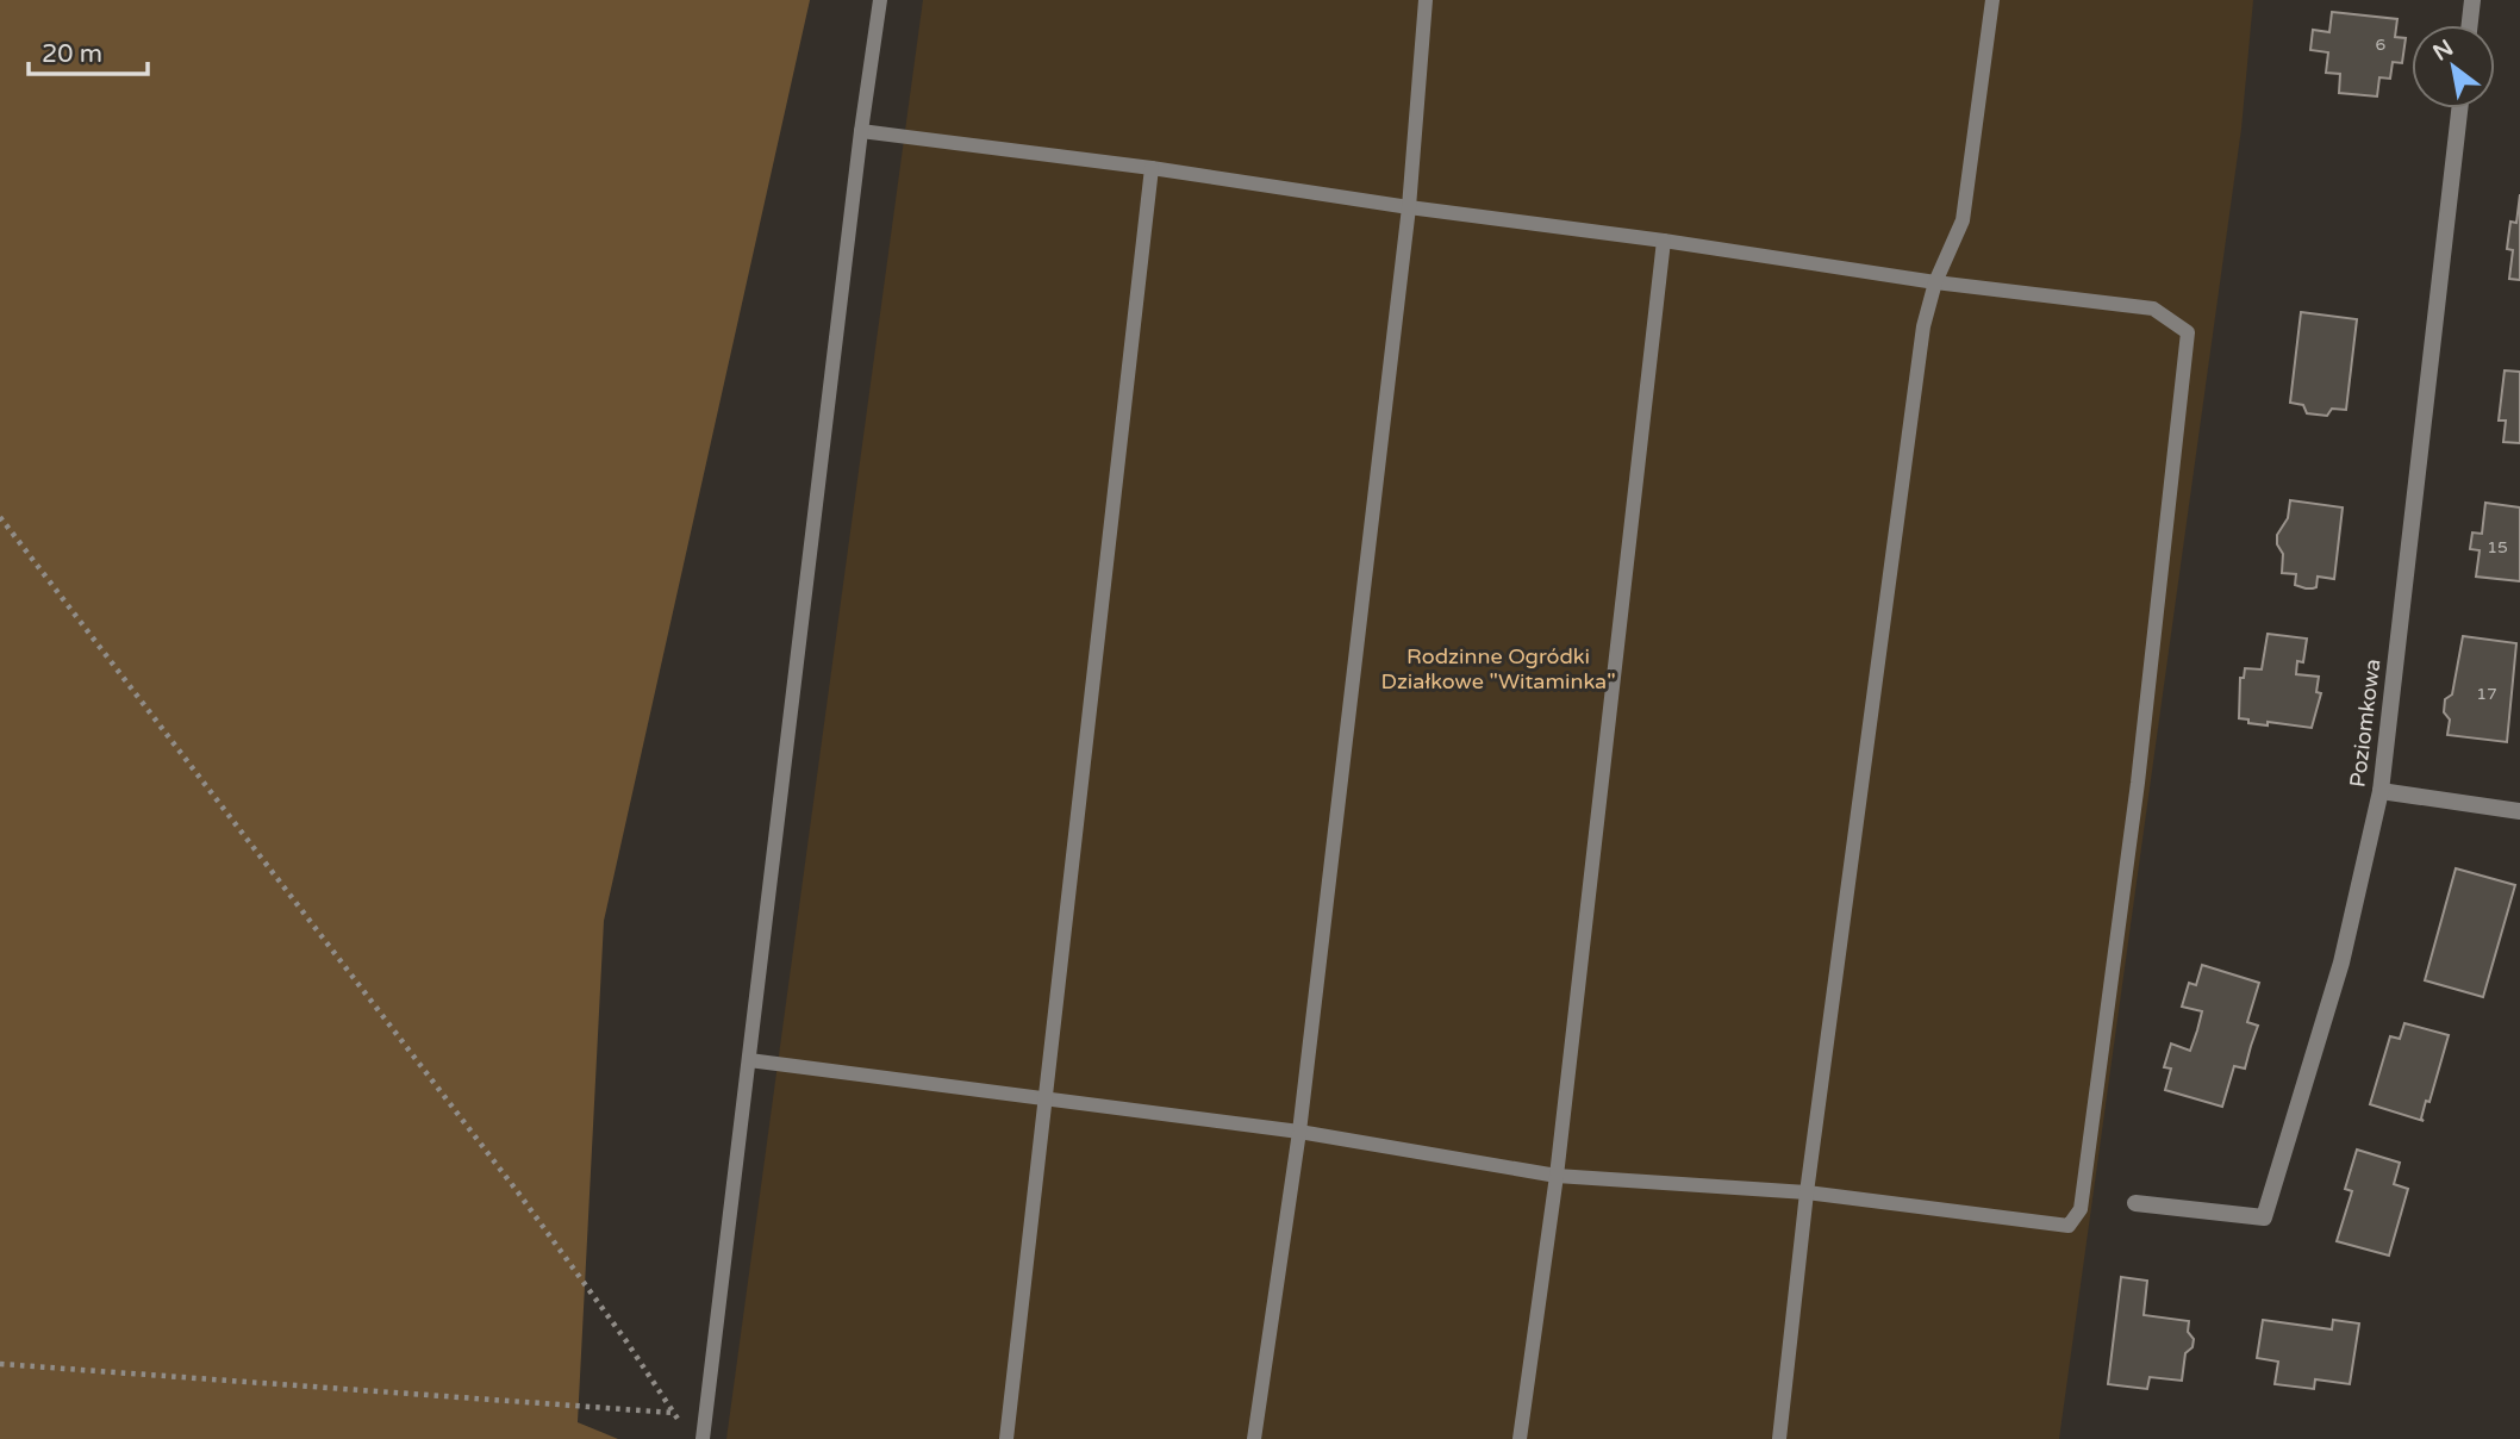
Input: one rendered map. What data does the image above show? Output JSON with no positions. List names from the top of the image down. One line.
{"streets":{"street":["Poziomkowa"]},"parks":["Rodzinne Ogródki Działkowe \"Witaminka\""],"house_numbers":["6","15","17"],"scale_bar":"20 m","north":"top left"}
